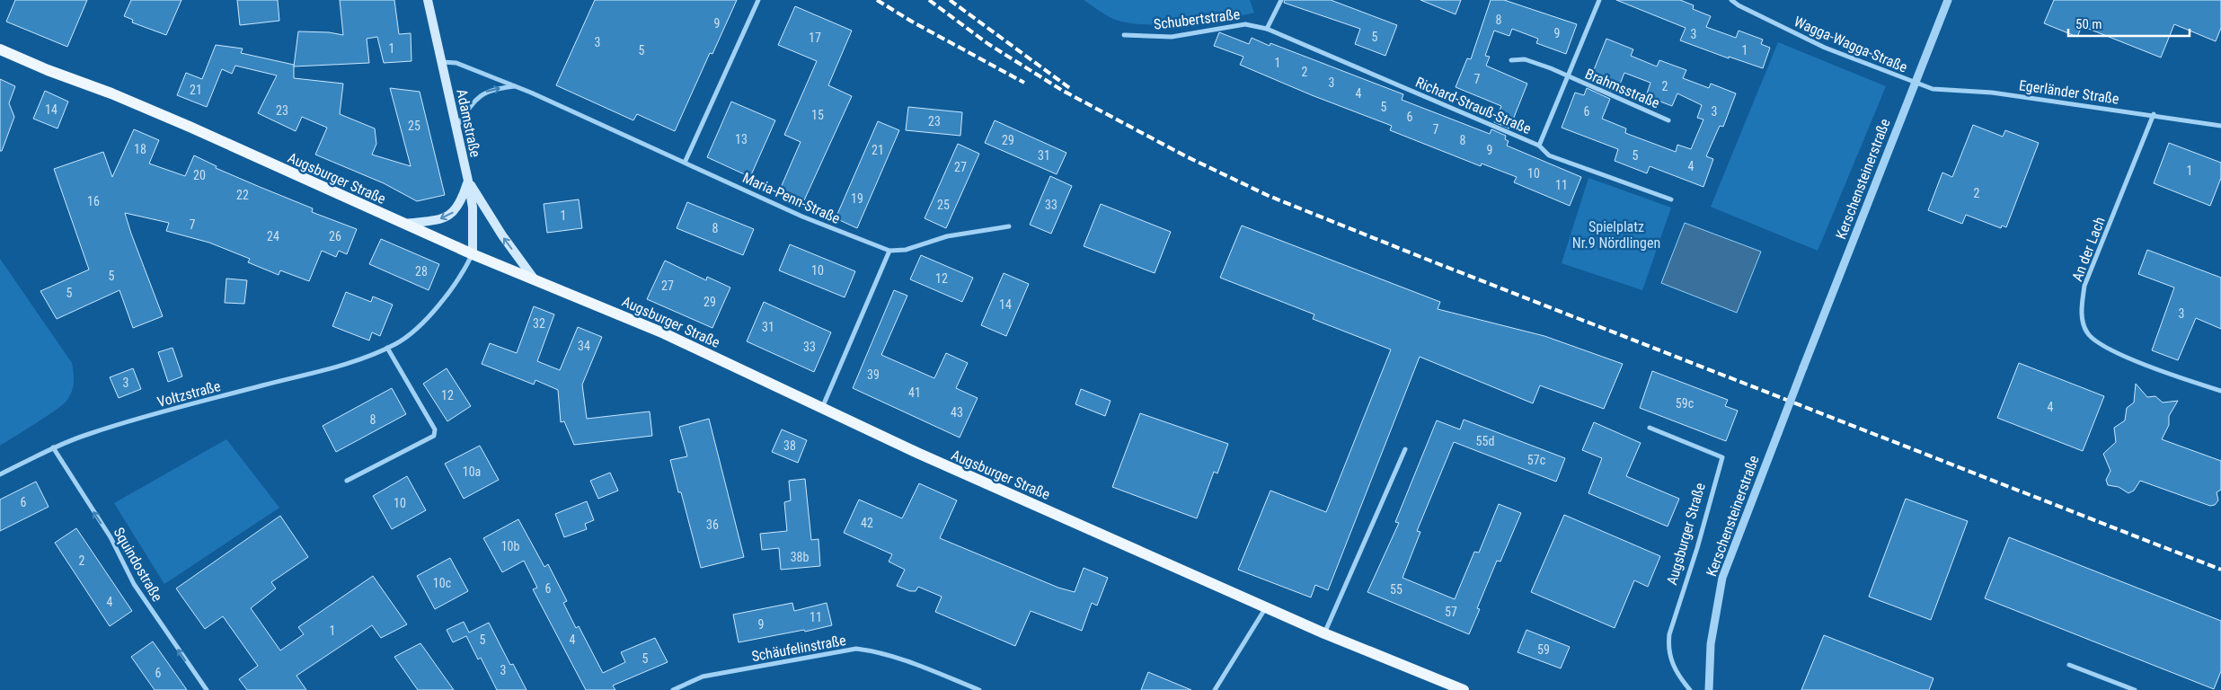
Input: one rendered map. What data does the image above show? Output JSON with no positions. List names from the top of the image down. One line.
{"streets":{"main road":["Adamstraße","Augsburger Straße"],"street":["Schubertstraße","Wagga-Wagga-Straße","Brahmsstraße","Egerländer Straße","Richard-Strauß-Straße","Kerschensteinerstraße","Maria-Penn-Straße","An der Lach","Voltzstraße","Squindostraße","Schäufelinstraße"]},"crossings":[["Schubertstraße","Richard-Strauß-Straße"],["Wagga-Wagga-Straße","Egerländer Straße"],["Wagga-Wagga-Straße","Kerschensteinerstraße"],["Brahmsstraße","Richard-Strauß-Straße"],["Egerländer Straße","Kerschensteinerstraße"],["Egerländer Straße","An der Lach"],["Adamstraße","Augsburger Straße"],["Adamstraße","Maria-Penn-Straße"],["Adamstraße","Voltzstraße"],["Augsburger Straße","Voltzstraße"],["Voltzstraße","Squindostraße"]],"one_way":["Squindostraße"],"parks":["Spielplatz Nr.9 Nördlingen"],"house_numbers":["8","9","9","3","5","17","3","1","5","1","1","2","7","3","2","21","4","5","14","23","6","3","15","6","23","25","7","13","29","8","18","21","9","31","5","4","27","1","10","20","11","2","22","19","16","25","33","1","7","8","24","26","10","28","5","12","27","5","29","14","3","32","31","34","33","39","3","41","12","59c","4","43","8","55d","38","57c","10a","6","10","42","36","10b","38b","2","10c","6","55","4","57","11","9","1","5","4","59","5","3","6"],"scale_bar":"50 m"}
